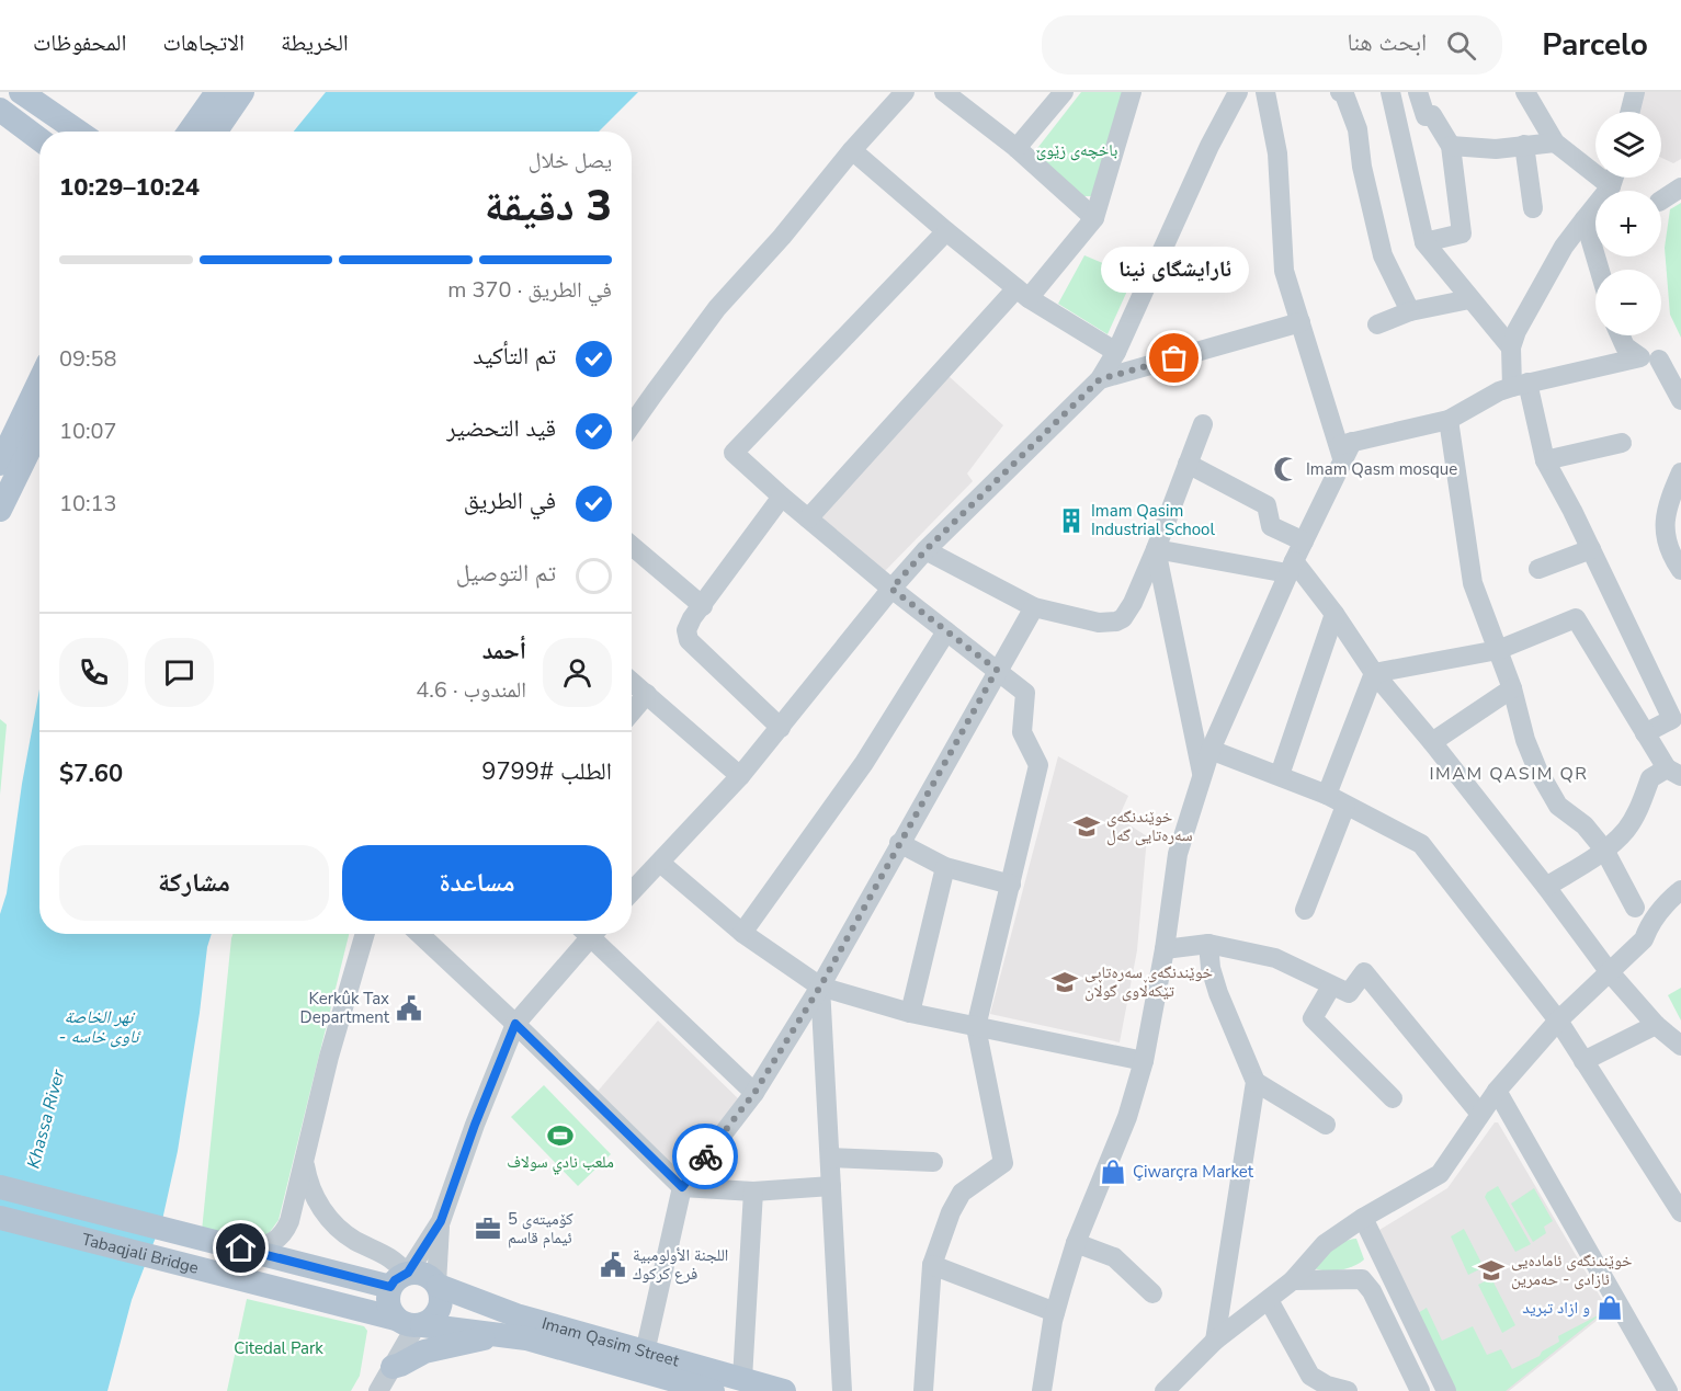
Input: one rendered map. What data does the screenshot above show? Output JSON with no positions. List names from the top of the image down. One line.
{"streets":{"main road":["Tabaqjali Bridge","Imam Qasim Street"]},"crossings":[["Tabaqjali Bridge","Imam Qasim Street"]],"districts":["IMAM QASIM QR"],"water":["نهر الخاصة - ئاوی خاسە","Khassa River"],"parks":["باخچەی زێوێ","Citedal Park"],"places":{"other":["ئارایشگای نینا"],"mosque":["Imam Qasm mosque"],"building":["Imam Qasim Industrial School"],"school or university":["خوێندنگەی سەرەتایی گەل","خوێندنگەی سەرەتایی تێکەڵاوی گوڵان","خوێندنگەی ئامادەیی ئازادی - حەمرین"],"public building":["Kerkûk Tax Department","اللجنة الأولومبية فرع كركوك"],"sports":["ملعب نادي سولاف"],"shop":["Çiwarçra Market","و ازاد تبريد"],"office":["کۆمیتەی 5 ئیمام قاسم"]},"page":{"header":"Parcelo","search":"ابحث هنا","nav":["الخريطة","الاتجاهات","المحفوظات"],"map_buttons":["+","−"],"heading":["3 دقيقة","يصل خلال","10:24–10:29"],"panel":["أحمد","المندوب · 4.6","الطلب #9799","$7.60"],"bar":"في الطريق · 370 m","bubble":"ئارایشگای نینا","list":[["تم التأكيد","09:58"],["قيد التحضير","10:07"],["في الطريق","10:13"],"تم التوصيل"],"buttons":["مساعدة","مشاركة"]}}
